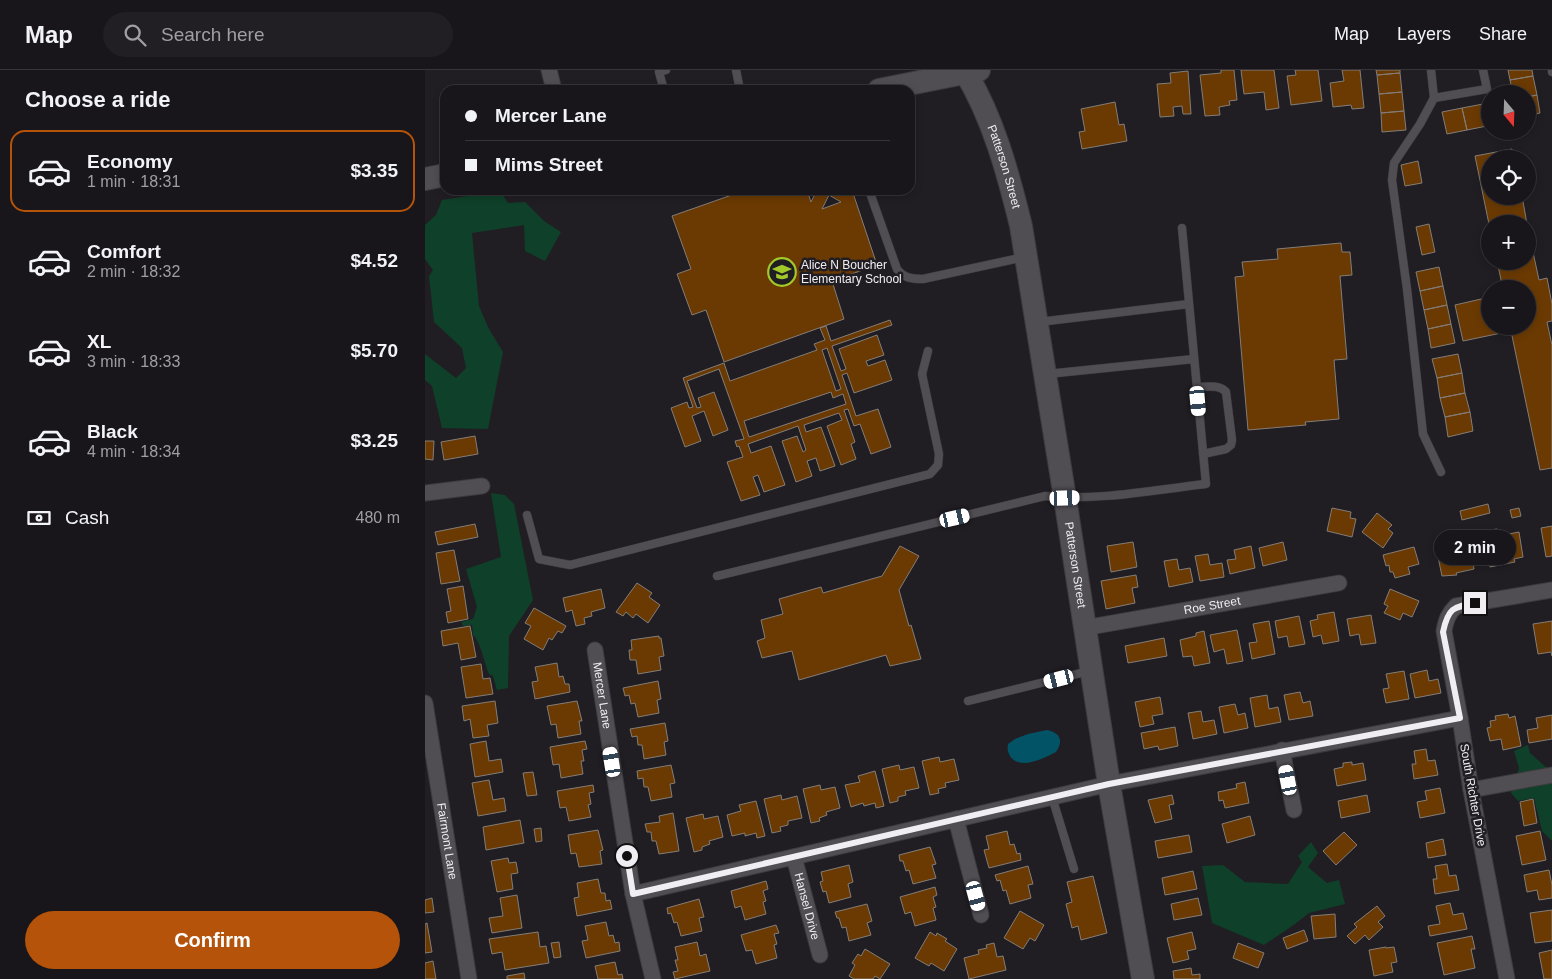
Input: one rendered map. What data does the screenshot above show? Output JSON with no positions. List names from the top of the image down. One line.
{"streets":{"street":["Patterson Street","Roe Street","Mercer Lane","South Richter Drive","Fairmont Lane","Hansel Drive"]},"crossings":[["Patterson Street","Roe Street"]],"places":{"school or university":["Alice N Boucher Elementary School"]},"north":"bottom","page":{"header":"Map","search":"Search here","nav":["Map","Layers","Share"],"heading":"Choose a ride","map_buttons":["+","−"],"banner":["Mercer Lane","Mims Street"],"list":[{"name":"Economy","note":"1 min · 18:31","value":"$3.35"},{"name":"Comfort","note":"2 min · 18:32","value":"$4.52"},{"name":"XL","note":"3 min · 18:33","value":"$5.70"},{"name":"Black","note":"4 min · 18:34","value":"$3.25"}],"pay":["Cash","480 m"],"bubble":"2 min","buttons":"Confirm"}}
